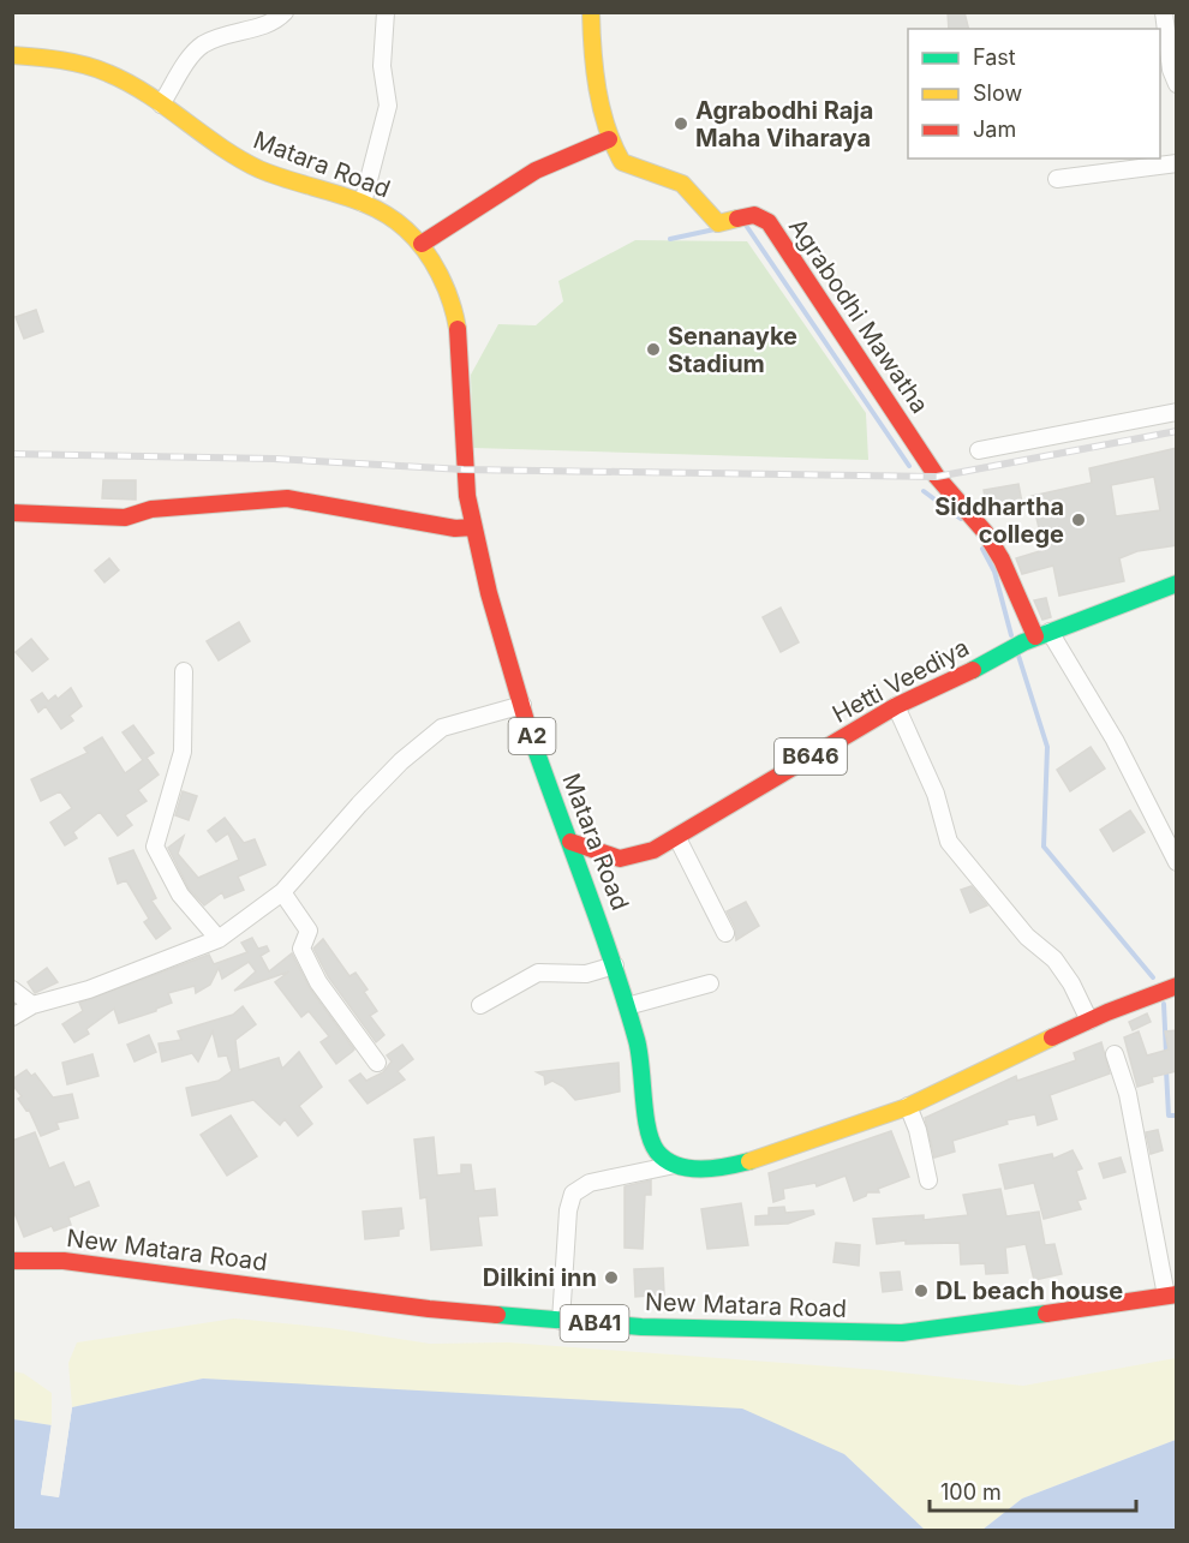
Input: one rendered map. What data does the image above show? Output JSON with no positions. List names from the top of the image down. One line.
{"streets":{"main road":["Matara Road","Agrabodhi Mawatha","Hetti Veediya","A2","B646","New Matara Road","AB41"]},"crossings":[["Matara Road","Hetti Veediya"],["Agrabodhi Mawatha","Hetti Veediya"]],"places":["Agrabodhi Raja Maha Viharaya","Senanayke Stadium","Siddhartha college","Dilkini inn","DL beach house"],"legend":["Fast","Slow","Jam"],"scale_bar":"100 m"}
